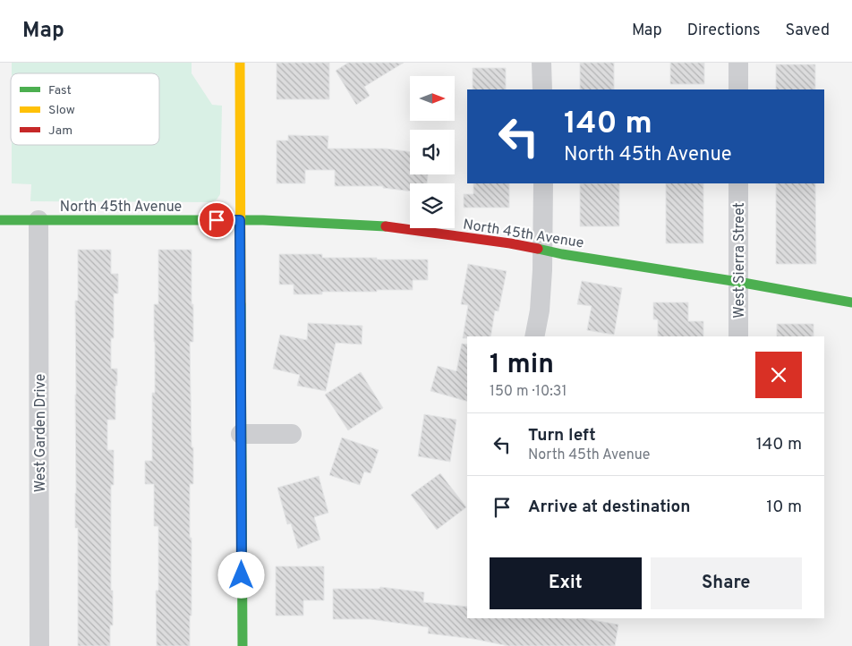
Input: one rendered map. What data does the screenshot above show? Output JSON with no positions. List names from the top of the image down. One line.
{"streets":{"street":["North 45th Avenue","West Sierra Street","West Garden Drive"]},"crossings":[["North 45th Avenue","West Sierra Street"],["North 45th Avenue","West Garden Drive"]],"legend":["Fast","Slow","Jam"],"north":"right","page":{"header":"Map","nav":["Map","Directions","Saved"],"turn":["140 m","North 45th Avenue"],"heading":["1 min","150 m · 10:31"],"list":[{"name":"Turn left","note":"North 45th Avenue","value":"140 m"},{"name":"Arrive at destination","value":"10 m"}],"buttons":["Exit","Share"]}}
